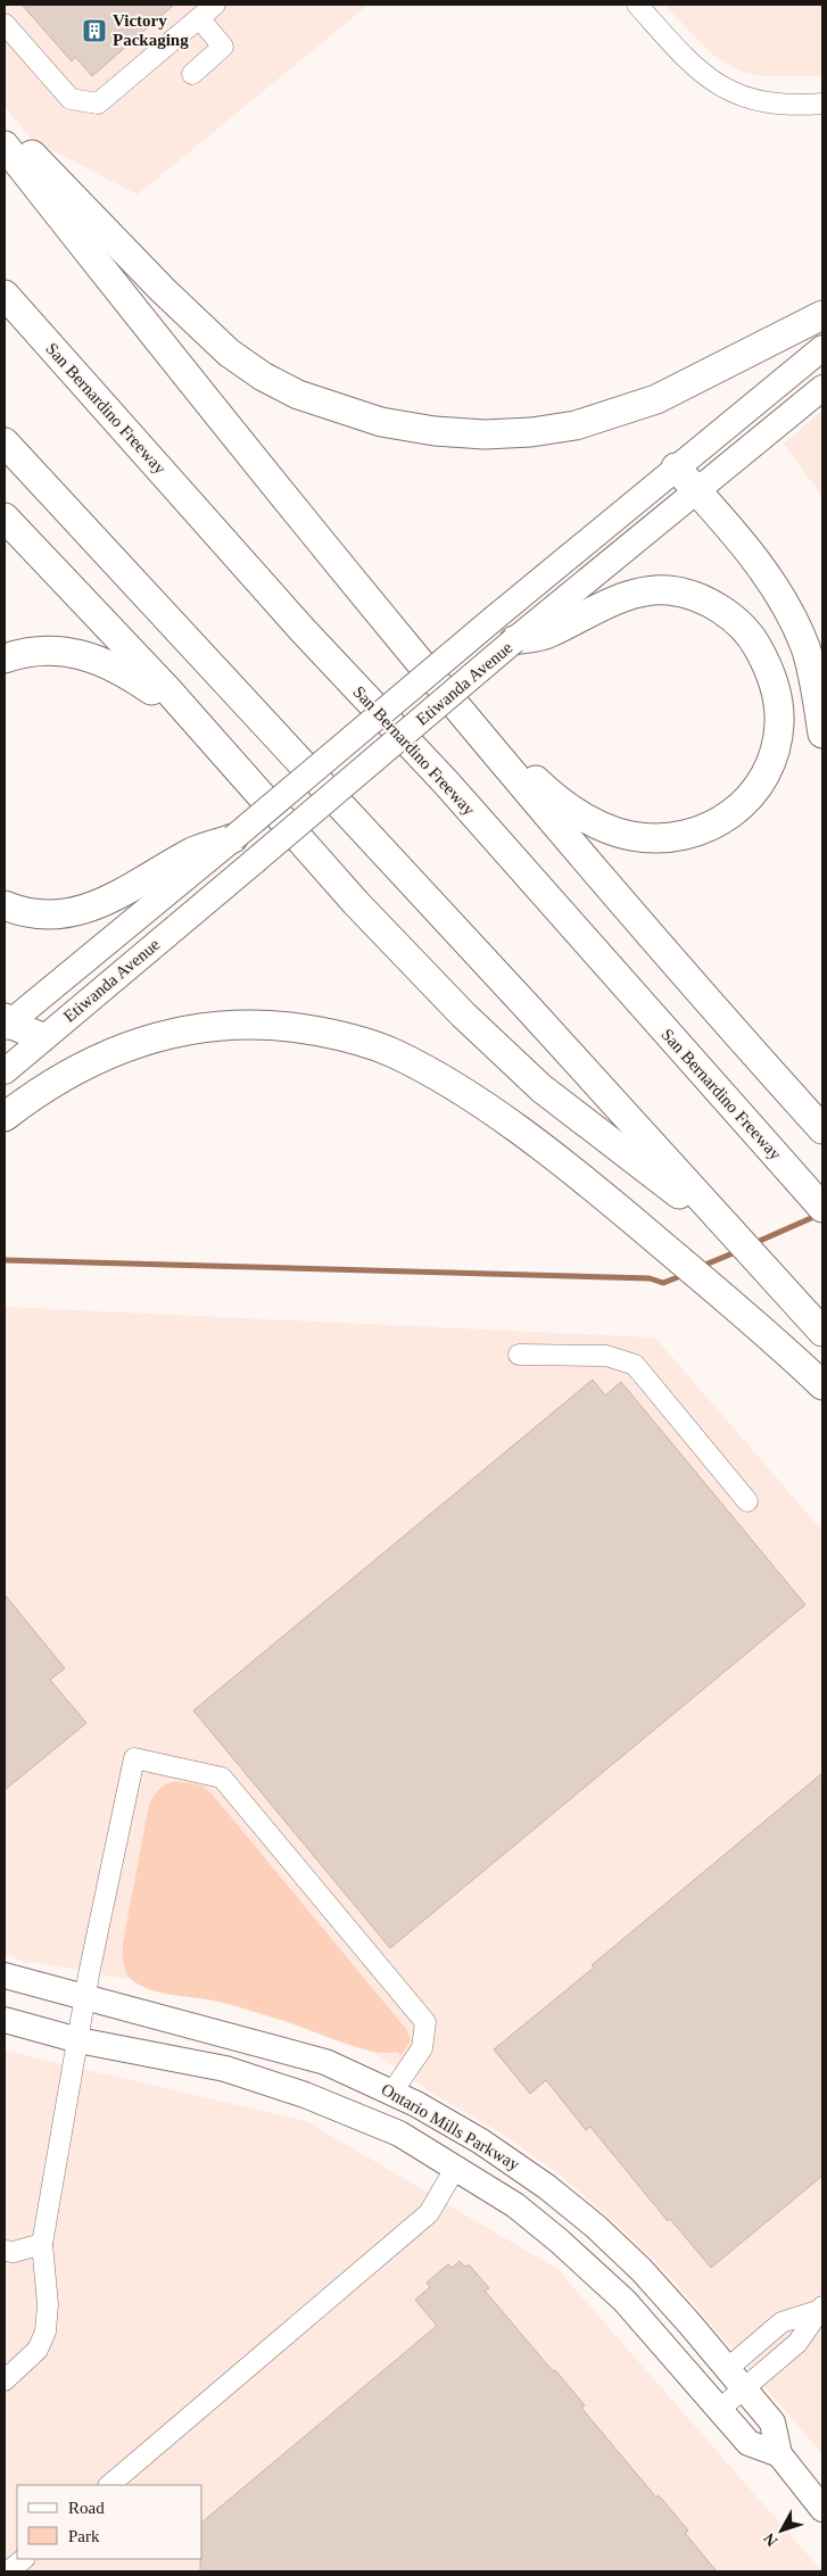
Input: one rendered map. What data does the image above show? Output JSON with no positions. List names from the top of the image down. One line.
{"streets":{"highway":["San Bernardino Freeway"],"main road":["Etiwanda Avenue","Ontario Mills Parkway"]},"places":{"building":["Victory Packaging"]},"legend":["Road","Park"],"north":"bottom left"}
